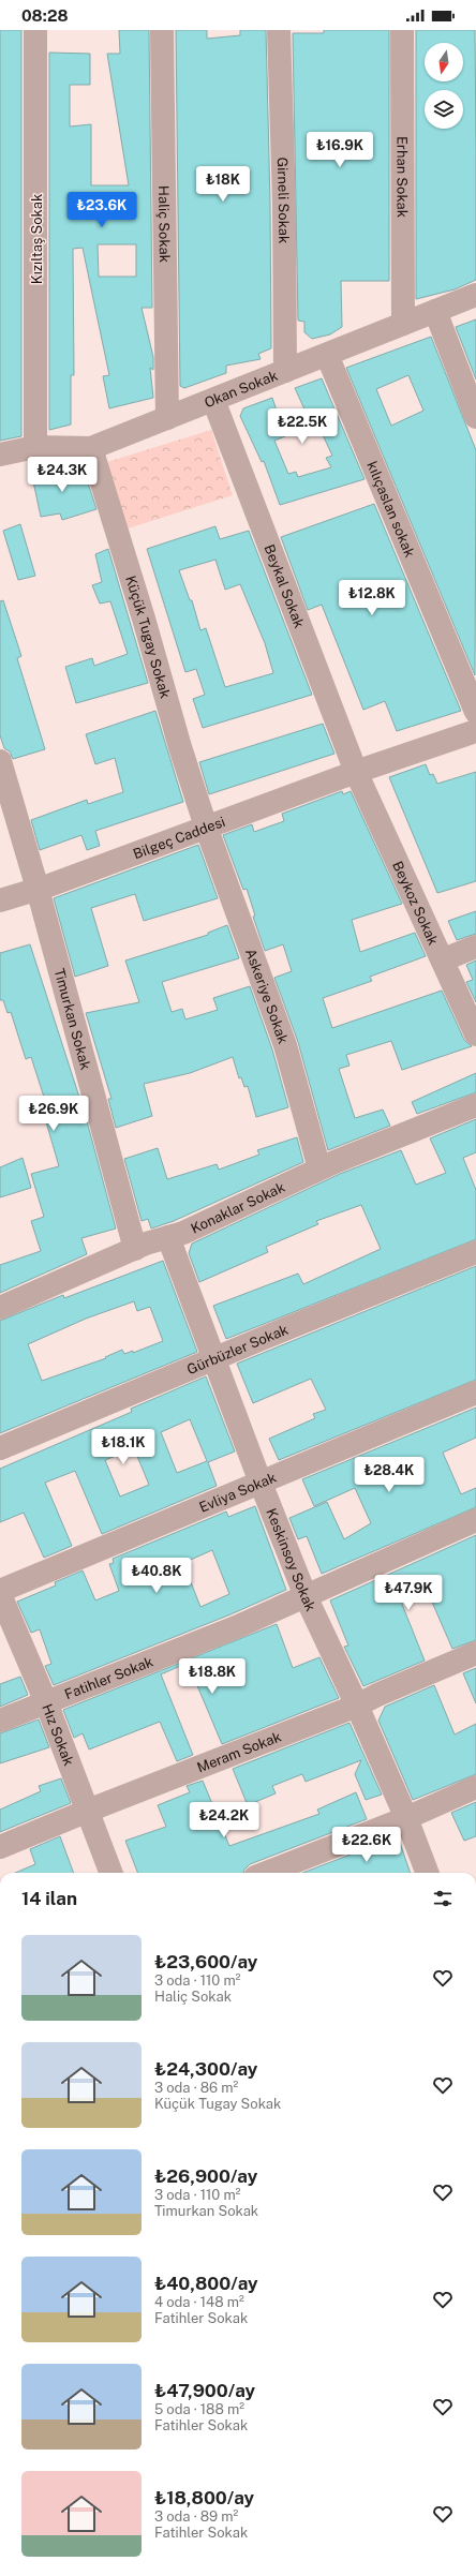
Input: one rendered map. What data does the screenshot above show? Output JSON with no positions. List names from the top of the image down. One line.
{"streets":{"street":["Erhan Sokak","Girneli Sokak","Haliç Sokak","Kızıltaş Sokak","Okan Sokak","kılıçaslan sokak","Beykal Sokak","Küçük Tugay Sokak","Bilgeç Caddesi","Beykoz Sokak","Askeriye Sokak","Timurkan Sokak","Konaklar Sokak","Gürbüzler Sokak","Evliya Sokak","Keskinsoy Sokak","Fatihler Sokak","Hız Sokak","Meram Sokak"]},"crossings":[["Erhan Sokak","Okan Sokak"],["Girneli Sokak","Okan Sokak"],["Haliç Sokak","Okan Sokak"],["Kızıltaş Sokak","Okan Sokak"],["Okan Sokak","kılıçaslan sokak"],["Okan Sokak","Beykal Sokak"],["Okan Sokak","Küçük Tugay Sokak"],["Beykal Sokak","Bilgeç Caddesi"],["Beykal Sokak","Beykoz Sokak"],["Küçük Tugay Sokak","Bilgeç Caddesi"],["Küçük Tugay Sokak","Askeriye Sokak"],["Bilgeç Caddesi","Beykoz Sokak"],["Bilgeç Caddesi","Askeriye Sokak"],["Bilgeç Caddesi","Timurkan Sokak"],["Askeriye Sokak","Konaklar Sokak"],["Timurkan Sokak","Konaklar Sokak"],["Konaklar Sokak","Keskinsoy Sokak"],["Gürbüzler Sokak","Keskinsoy Sokak"],["Evliya Sokak","Keskinsoy Sokak"],["Evliya Sokak","Hız Sokak"],["Keskinsoy Sokak","Fatihler Sokak"],["Keskinsoy Sokak","Meram Sokak"],["Fatihler Sokak","Hız Sokak"],["Hız Sokak","Meram Sokak"]],"north":"bottom","page":{"status":"08:28","price":["₺16.9K","₺18K","₺23.6K","₺22.5K","₺24.3K","₺12.8K","₺26.9K","₺18.1K","₺28.4K","₺40.8K","₺47.9K","₺18.8K","₺24.2K","₺22.6K"],"heading":"14 ilan","list":[{"name":"₺23,600/ay","note":"3 oda · 110 m² · Haliç Sokak"},{"name":"₺24,300/ay","note":"3 oda · 86 m² · Küçük Tugay Sokak"},{"name":"₺26,900/ay","note":"3 oda · 110 m² · Timurkan Sokak"},{"name":"₺40,800/ay","note":"4 oda · 148 m² · Fatihler Sokak"},{"name":"₺47,900/ay","note":"5 oda · 188 m² · Fatihler Sokak"},{"name":"₺18,800/ay","note":"3 oda · 89 m² · Fatihler Sokak"}]}}
